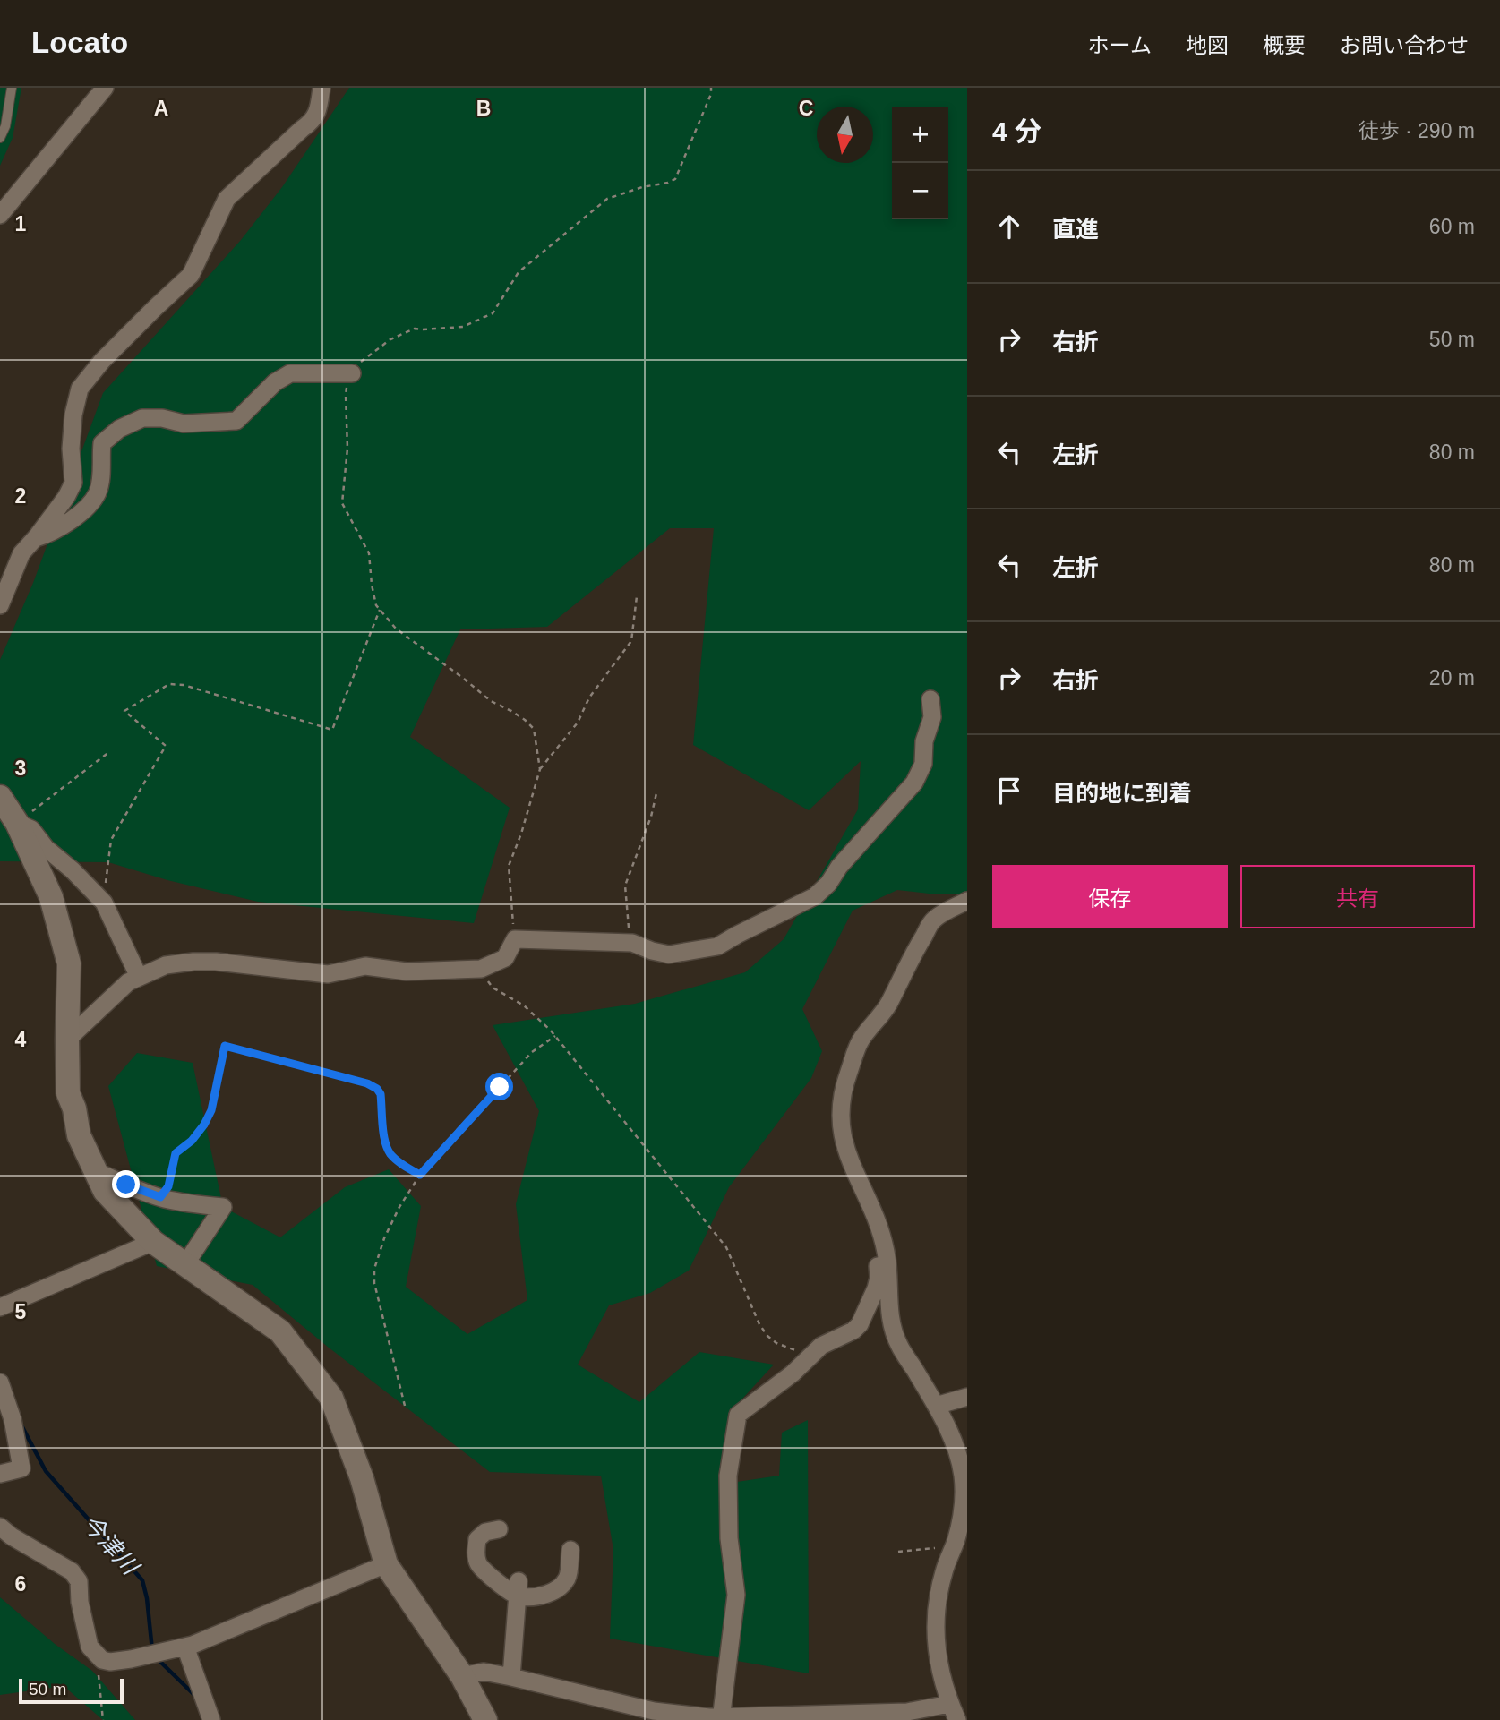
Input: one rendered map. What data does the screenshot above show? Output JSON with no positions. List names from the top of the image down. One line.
{"water":["今津川"],"scale_bar":"50 m","north":"bottom","page":{"header":"Locato","nav":["ホーム","地図","概要","お問い合わせ"],"heading":["4 分","徒歩 · 290 m"],"map_buttons":["+","−"],"list":[["直進","60 m"],["右折","50 m"],["左折","80 m"],["左折","80 m"],["右折","20 m"],"目的地に到着"],"buttons":["保存","共有"],"scale":"50 m"},"grid":{"columns":["A","B","C"],"rows":["1","2","3","4","5","6"]}}
